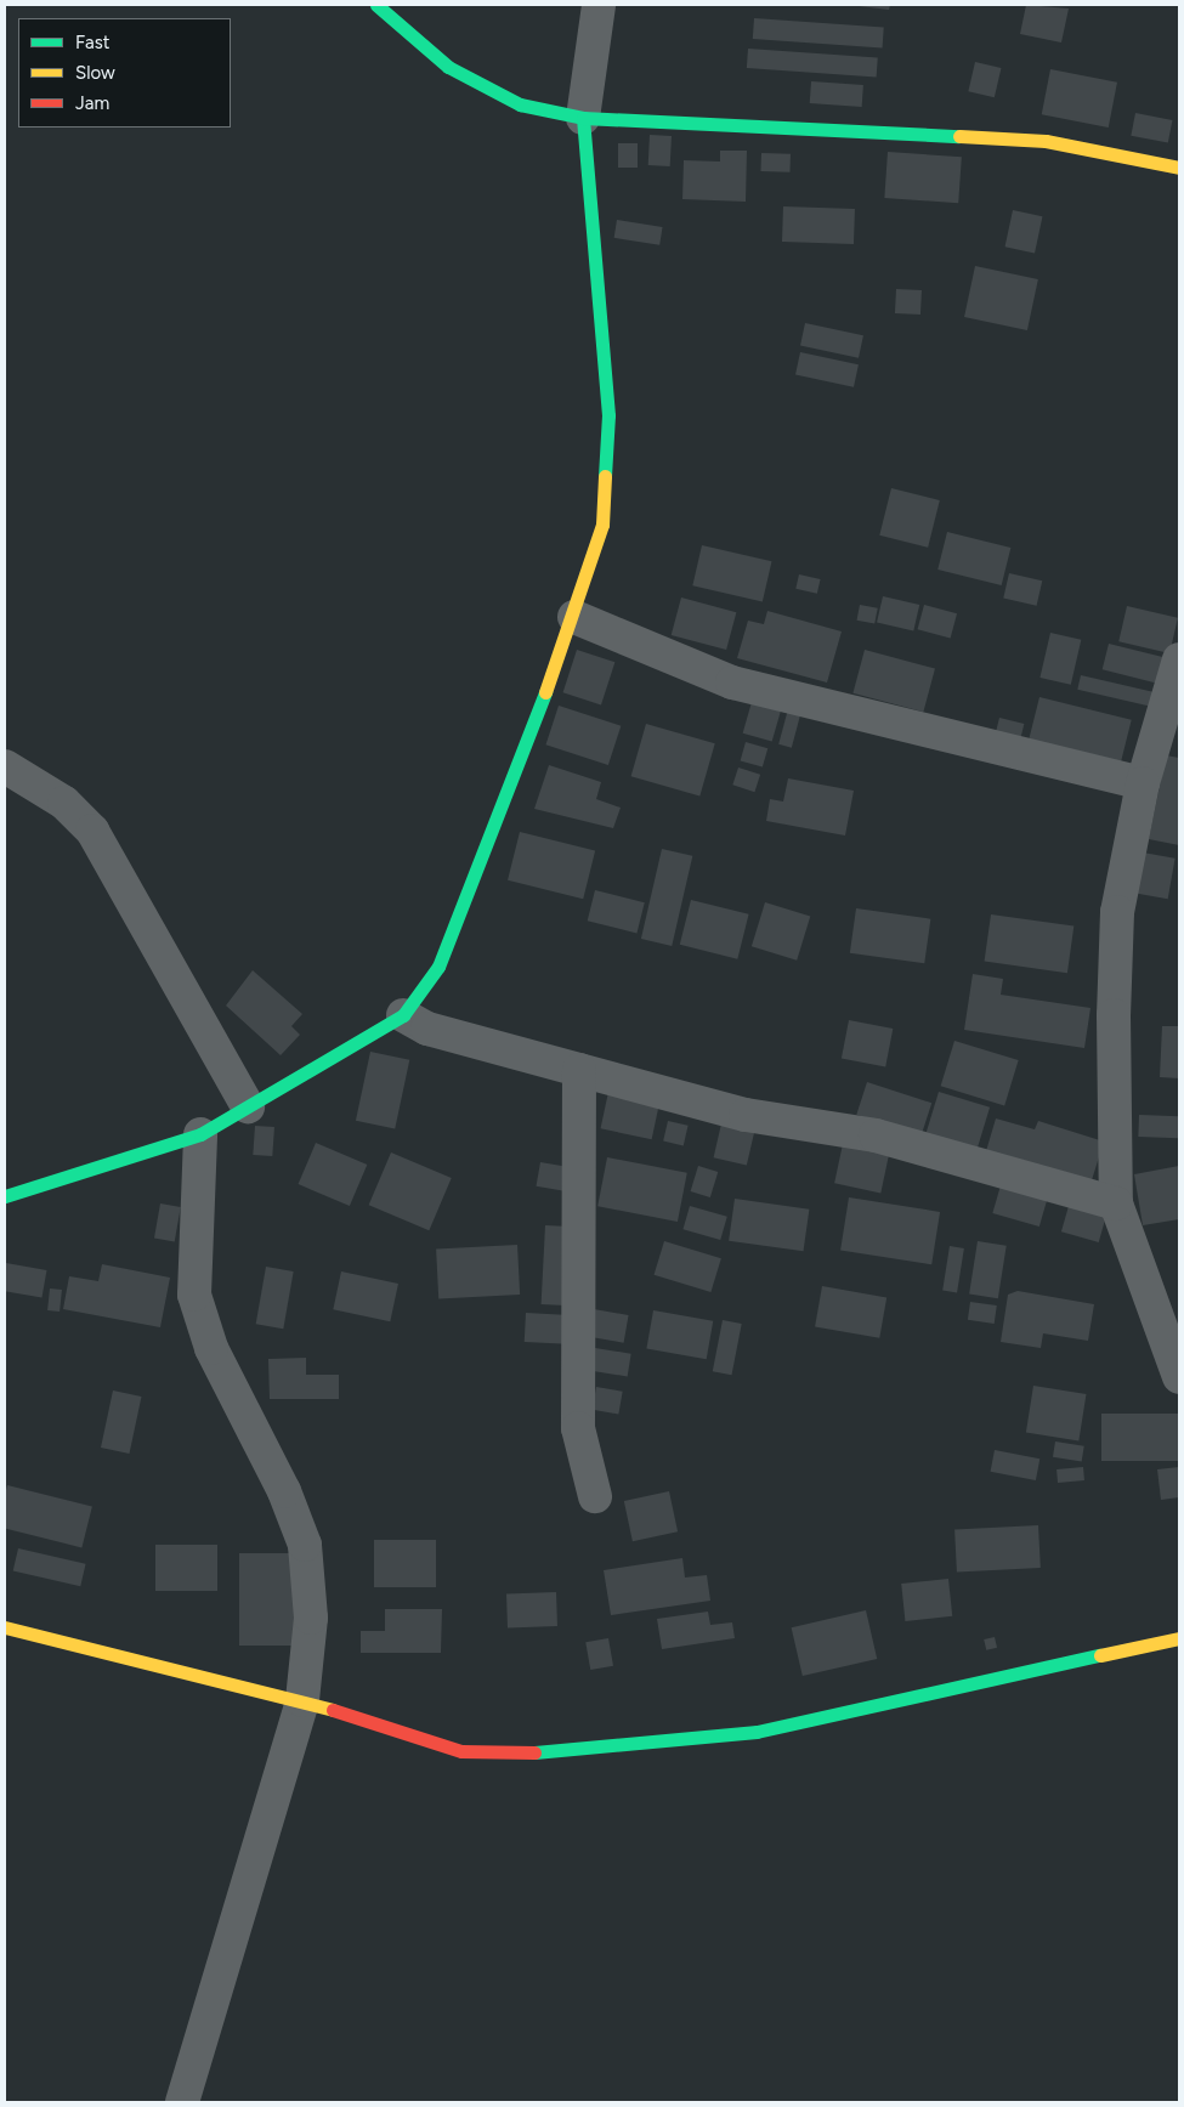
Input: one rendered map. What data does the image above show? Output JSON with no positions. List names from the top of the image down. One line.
{"legend":["Fast","Slow","Jam"]}
